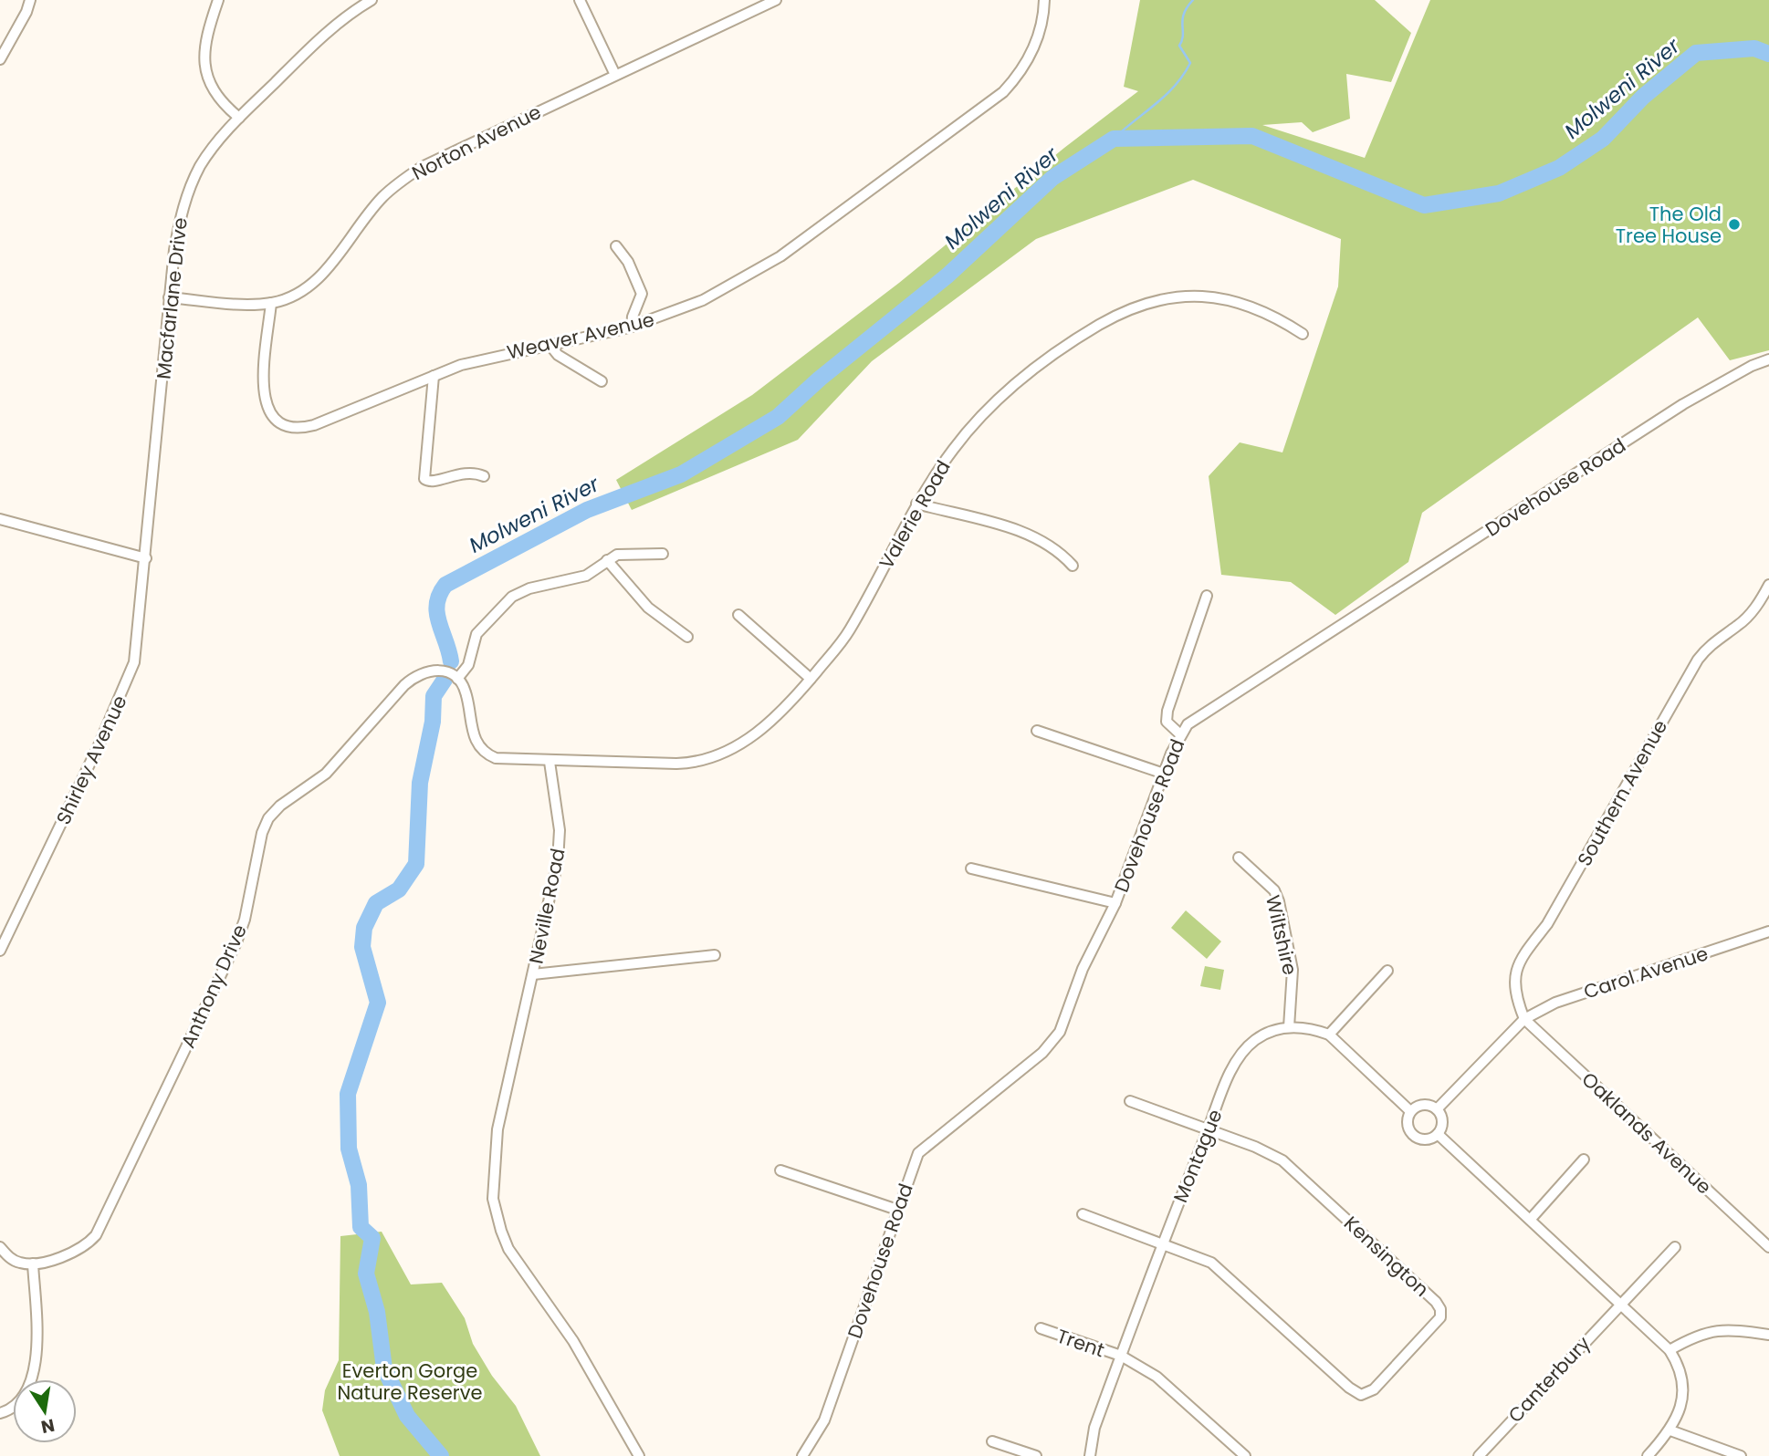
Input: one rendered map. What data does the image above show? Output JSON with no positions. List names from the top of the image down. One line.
{"streets":{"street":["Norton Avenue","Macfarlane Drive","Weaver Avenue","Dovehouse Road","Valerie Road","Shirley Avenue","Southern Avenue","Neville Road","Wiltshire","Carol Avenue","Anthony Drive","Oaklands Avenue","Montague","Kensington","Trent","Canterbury"]},"crossings":[["Norton Avenue","Macfarlane Drive"],["Norton Avenue","Weaver Avenue"],["Macfarlane Drive","Shirley Avenue"],["Valerie Road","Neville Road"],["Southern Avenue","Carol Avenue"],["Southern Avenue","Oaklands Avenue"],["Wiltshire","Montague"],["Carol Avenue","Oaklands Avenue"],["Montague","Kensington"],["Montague","Trent"]],"water":["Molweni River"],"parks":["Everton Gorge Nature Reserve"],"places":["The Old Tree House"],"north":"bottom"}
